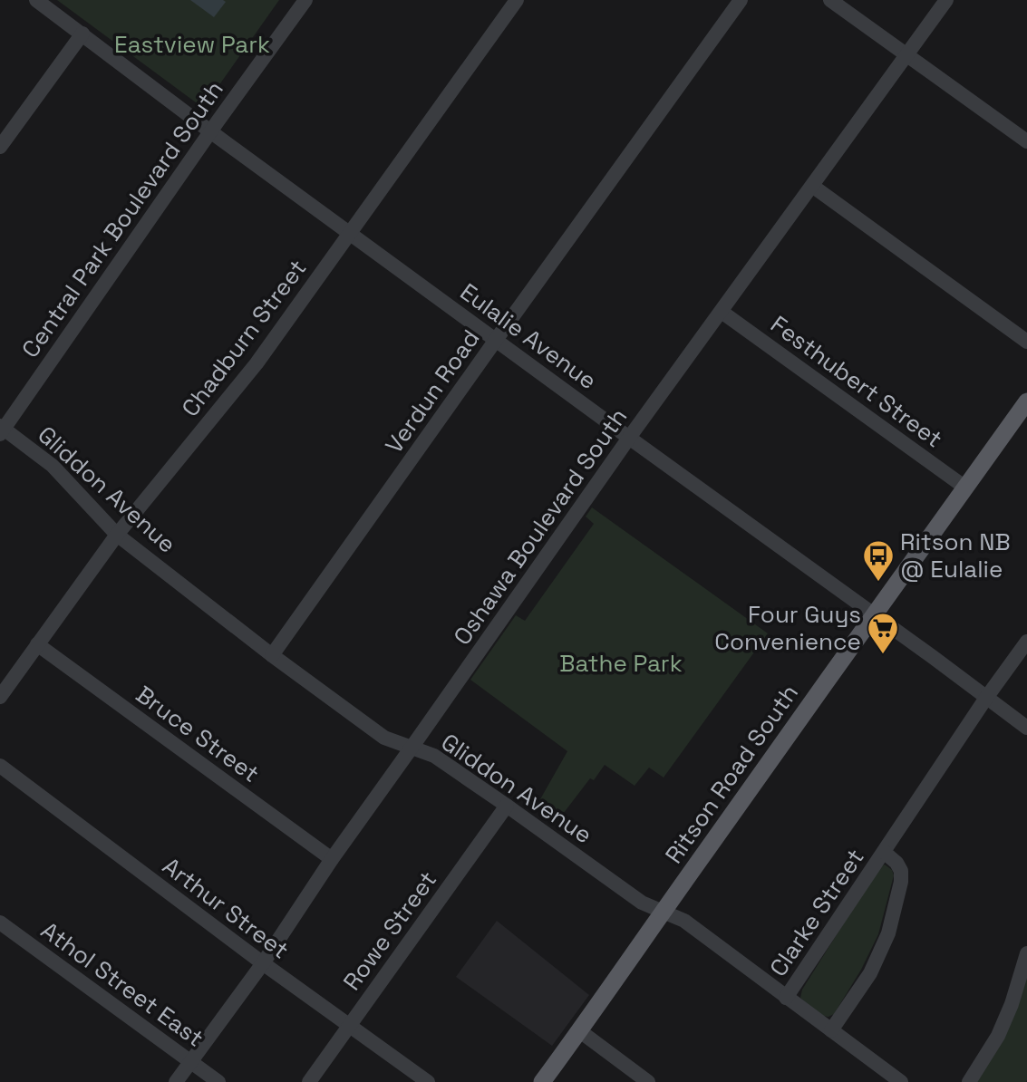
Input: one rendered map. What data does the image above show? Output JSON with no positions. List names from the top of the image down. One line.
{"streets":{"main road":["Ritson Road South"],"street":["Central Park Boulevard South","Eulalie Avenue","Chadburn Street","Festhubert Street","Verdun Road","Gliddon Avenue","Oshawa Boulevard South","Bruce Street","Arthur Street","Clarke Street","Rowe Street","Athol Street East"]},"crossings":[["Central Park Boulevard South","Eulalie Avenue"],["Central Park Boulevard South","Gliddon Avenue"],["Eulalie Avenue","Chadburn Street"],["Eulalie Avenue","Verdun Road"],["Eulalie Avenue","Oshawa Boulevard South"],["Eulalie Avenue","Ritson Road South"],["Eulalie Avenue","Clarke Street"],["Chadburn Street","Gliddon Avenue"],["Chadburn Street","Bruce Street"],["Festhubert Street","Oshawa Boulevard South"],["Festhubert Street","Ritson Road South"],["Verdun Road","Gliddon Avenue"],["Gliddon Avenue","Oshawa Boulevard South"],["Gliddon Avenue","Ritson Road South"],["Gliddon Avenue","Clarke Street"],["Gliddon Avenue","Rowe Street"],["Oshawa Boulevard South","Bruce Street"],["Oshawa Boulevard South","Arthur Street"],["Oshawa Boulevard South","Athol Street East"],["Arthur Street","Rowe Street"]],"parks":["Eastview Park","Bathe Park"],"places":{"bus stop":["Ritson NB @ Eulalie"],"supermarket":["Four Guys Convenience"]}}
